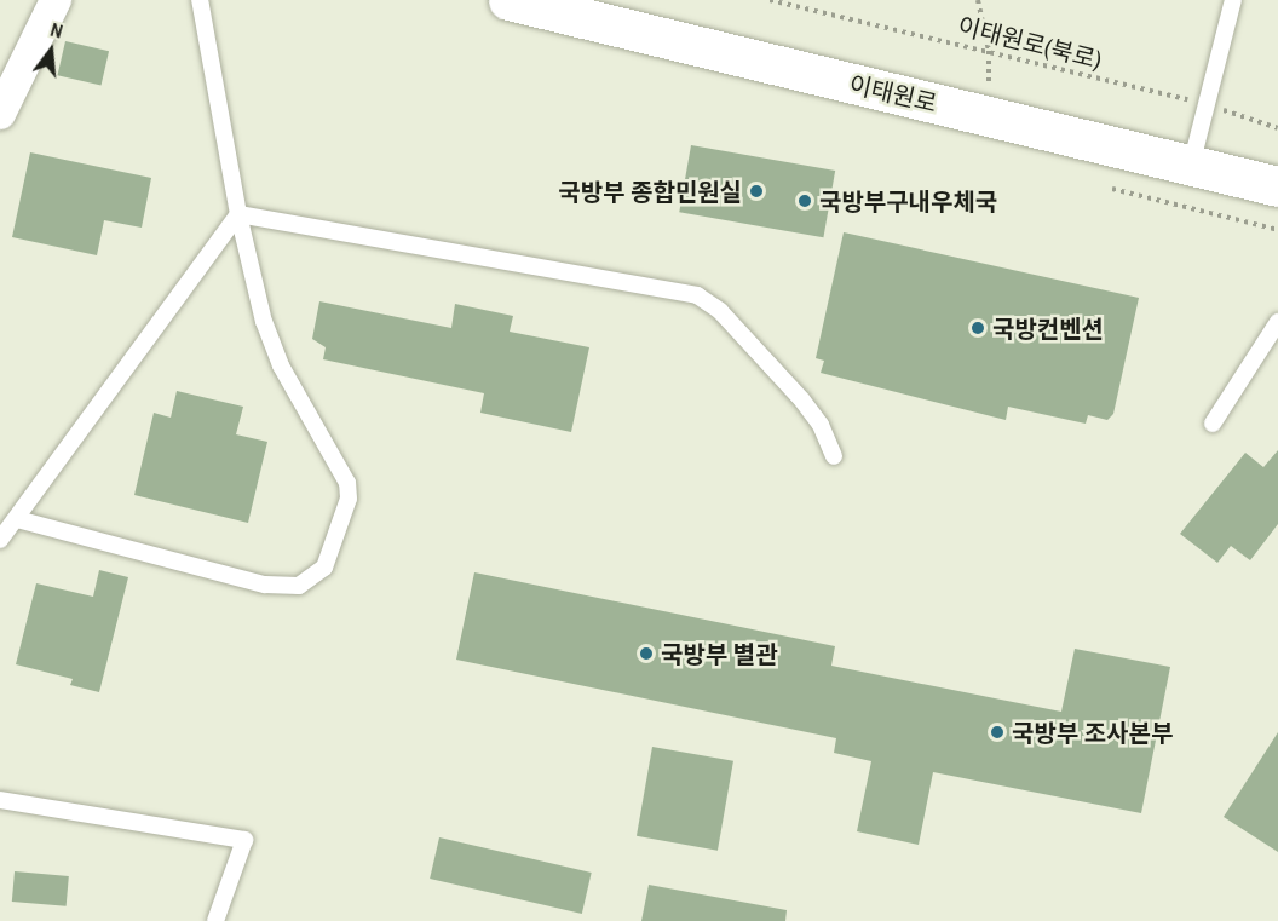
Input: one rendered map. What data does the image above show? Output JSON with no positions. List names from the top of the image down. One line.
{"streets":{"main road":["이태원로"],"path":["이태원로(북로)"]},"places":["국방부 종합민원실","국방부구내우체국","국방컨벤션","국방부 별관","국방부 조사본부"],"north":"top"}
